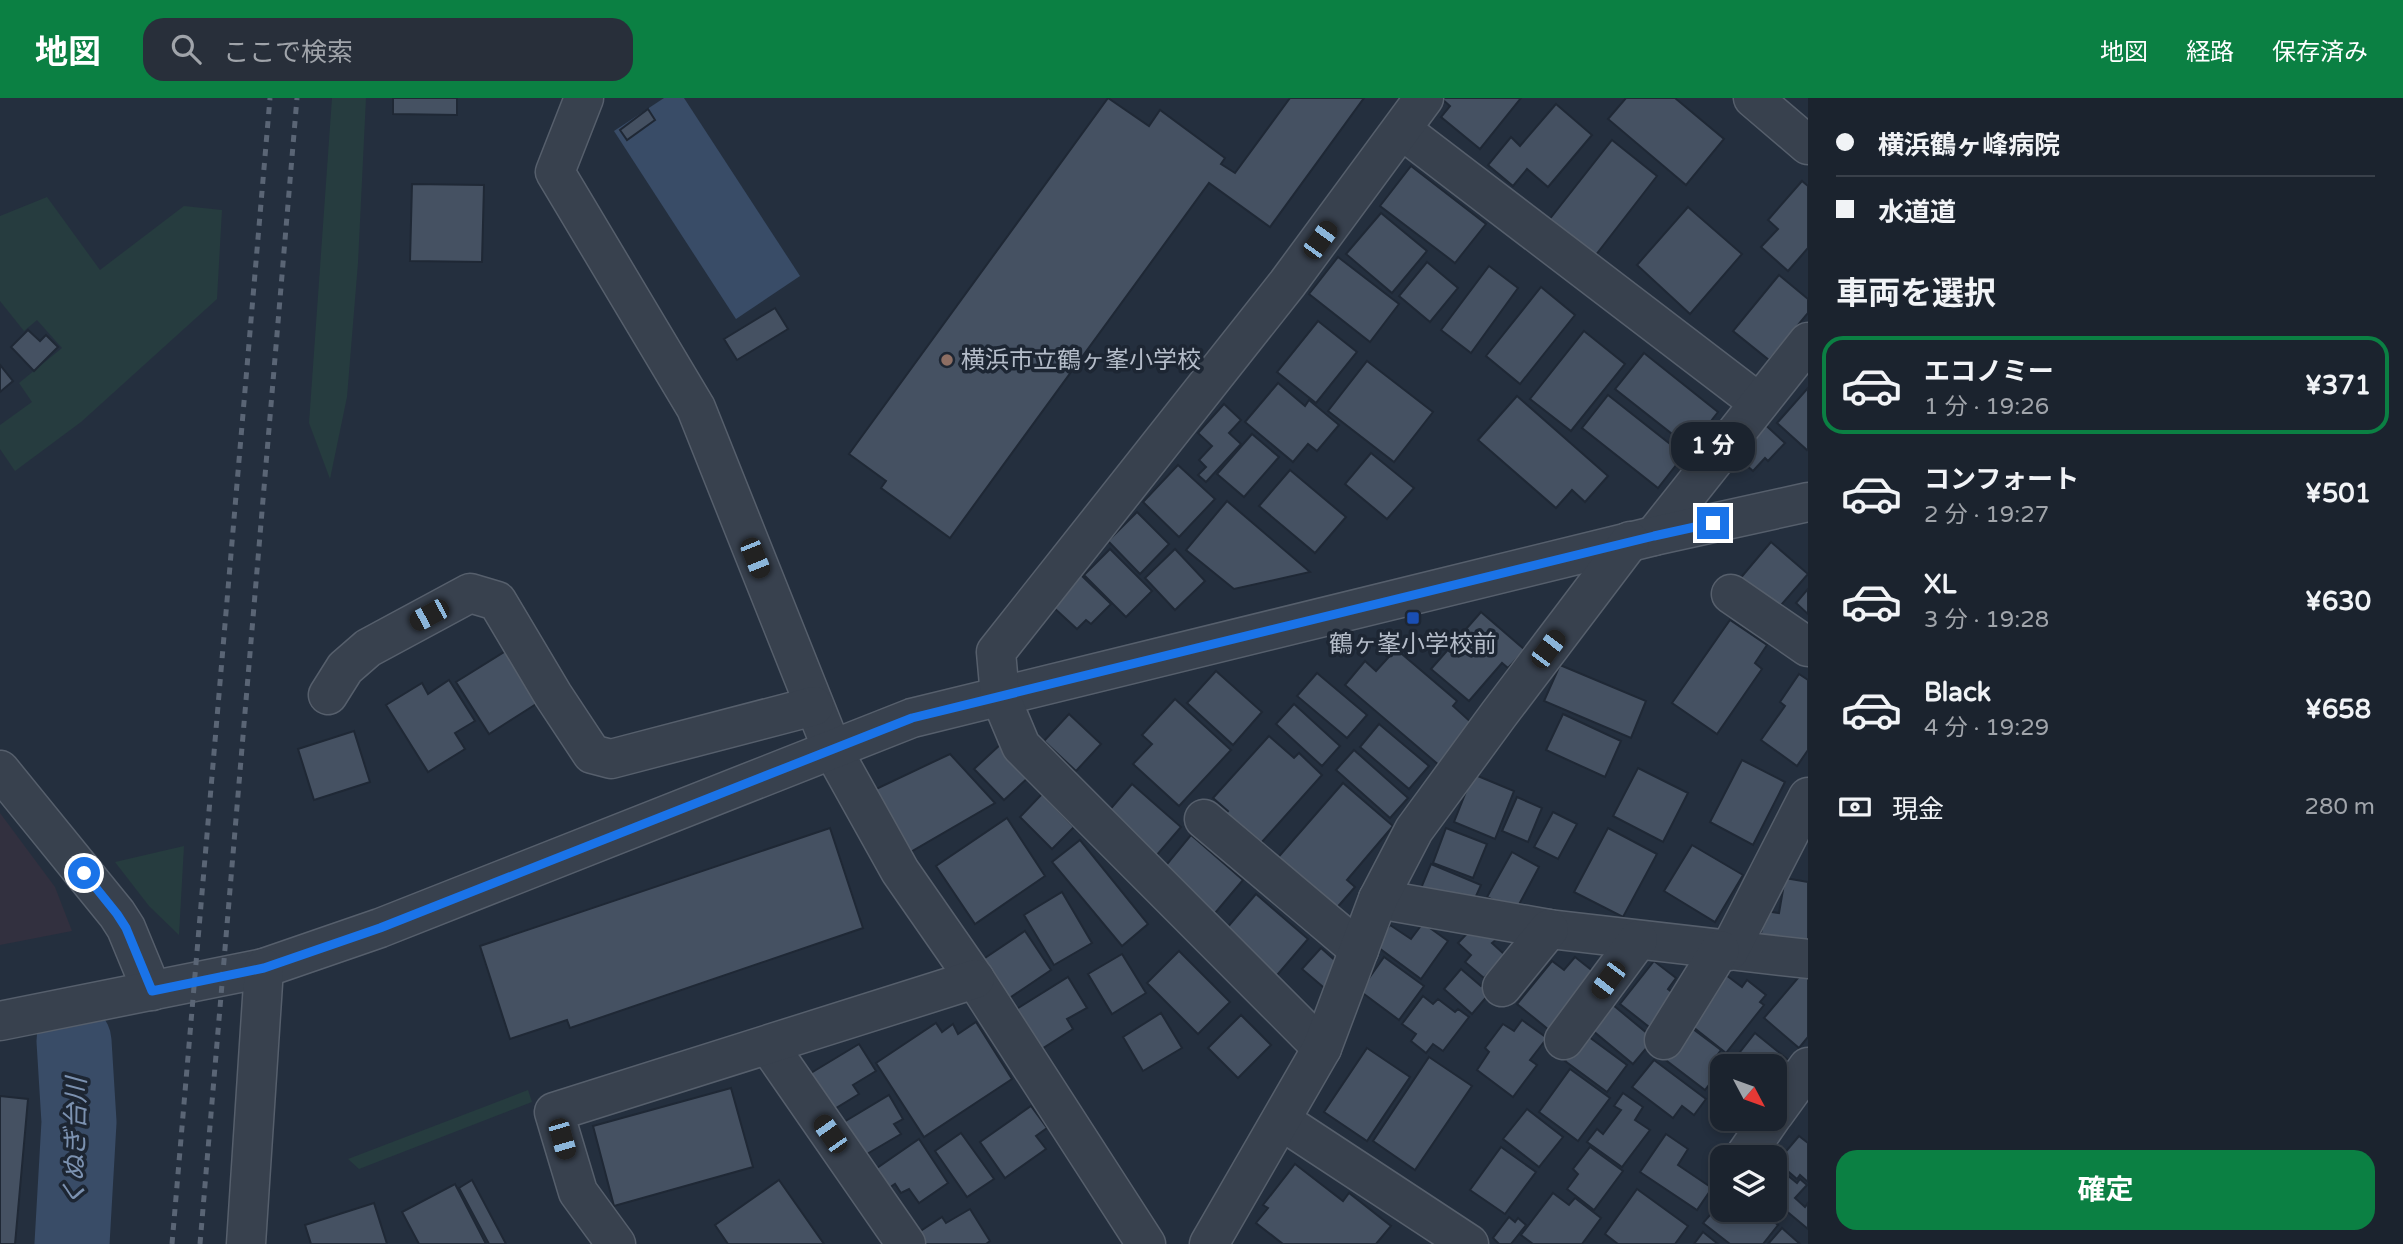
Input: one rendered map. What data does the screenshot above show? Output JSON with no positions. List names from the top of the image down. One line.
{"water":["くぬぎ台川"],"places":{"other":["横浜市立鶴ヶ峯小学校"],"transit":["鶴ヶ峯小学校前"]},"north":"bottom right","page":{"header":"地図","search":"ここで検索","nav":["地図","経路","保存済み"],"banner":["横浜鶴ヶ峰病院","水道道"],"heading":"車両を選択","list":[{"name":"エコノミー","note":"1 分 · 19:26","value":"¥371"},{"name":"コンフォート","note":"2 分 · 19:27","value":"¥501"},{"name":"XL","note":"3 分 · 19:28","value":"¥630"},{"name":"Black","note":"4 分 · 19:29","value":"¥658"}],"bubble":"1 分","pay":["現金","280 m"],"buttons":"確定"}}
